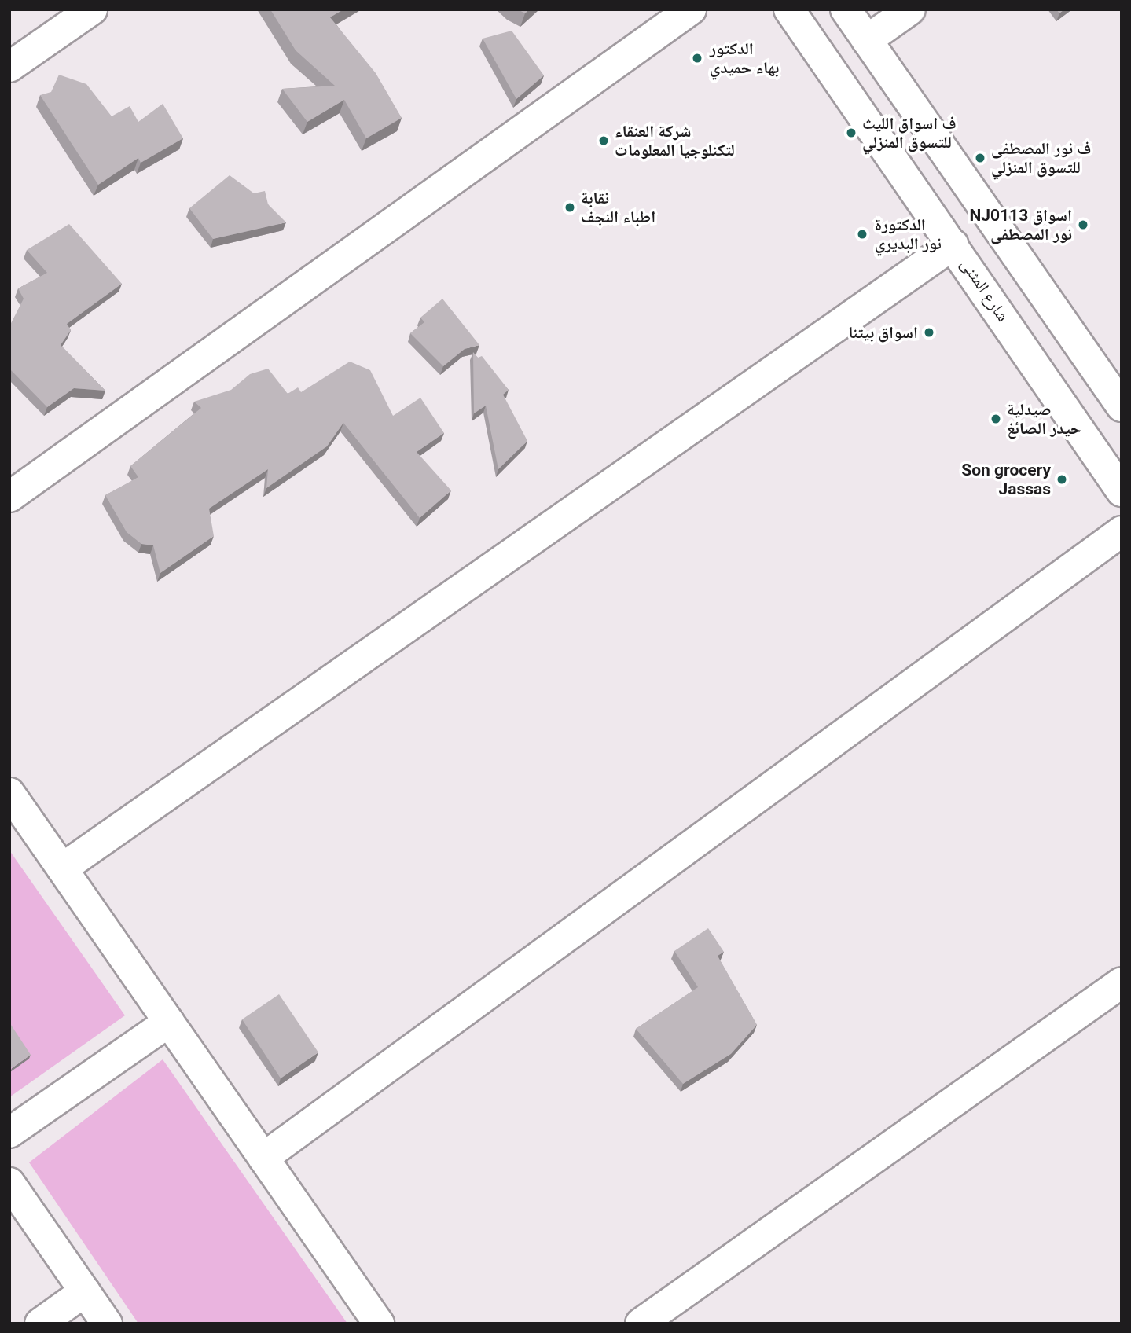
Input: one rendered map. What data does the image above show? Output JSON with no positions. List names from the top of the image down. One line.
{"streets":{"street":["شارع المثنى"]},"places":["الدكتور بهاء حميدي","ف اسواق الليث للتسوق المنزلي","شركة العنقاء لتكنلوجيا المعلومات","ف نور المصطفى للتسوق المنزلي","نقابة اطباء النجف","NJ0113 اسواق نور المصطفى","الدكتورة نور البديري","اسواق بيتنا","صيدلية حيدر الصائغ","Son grocery Jassas"]}
